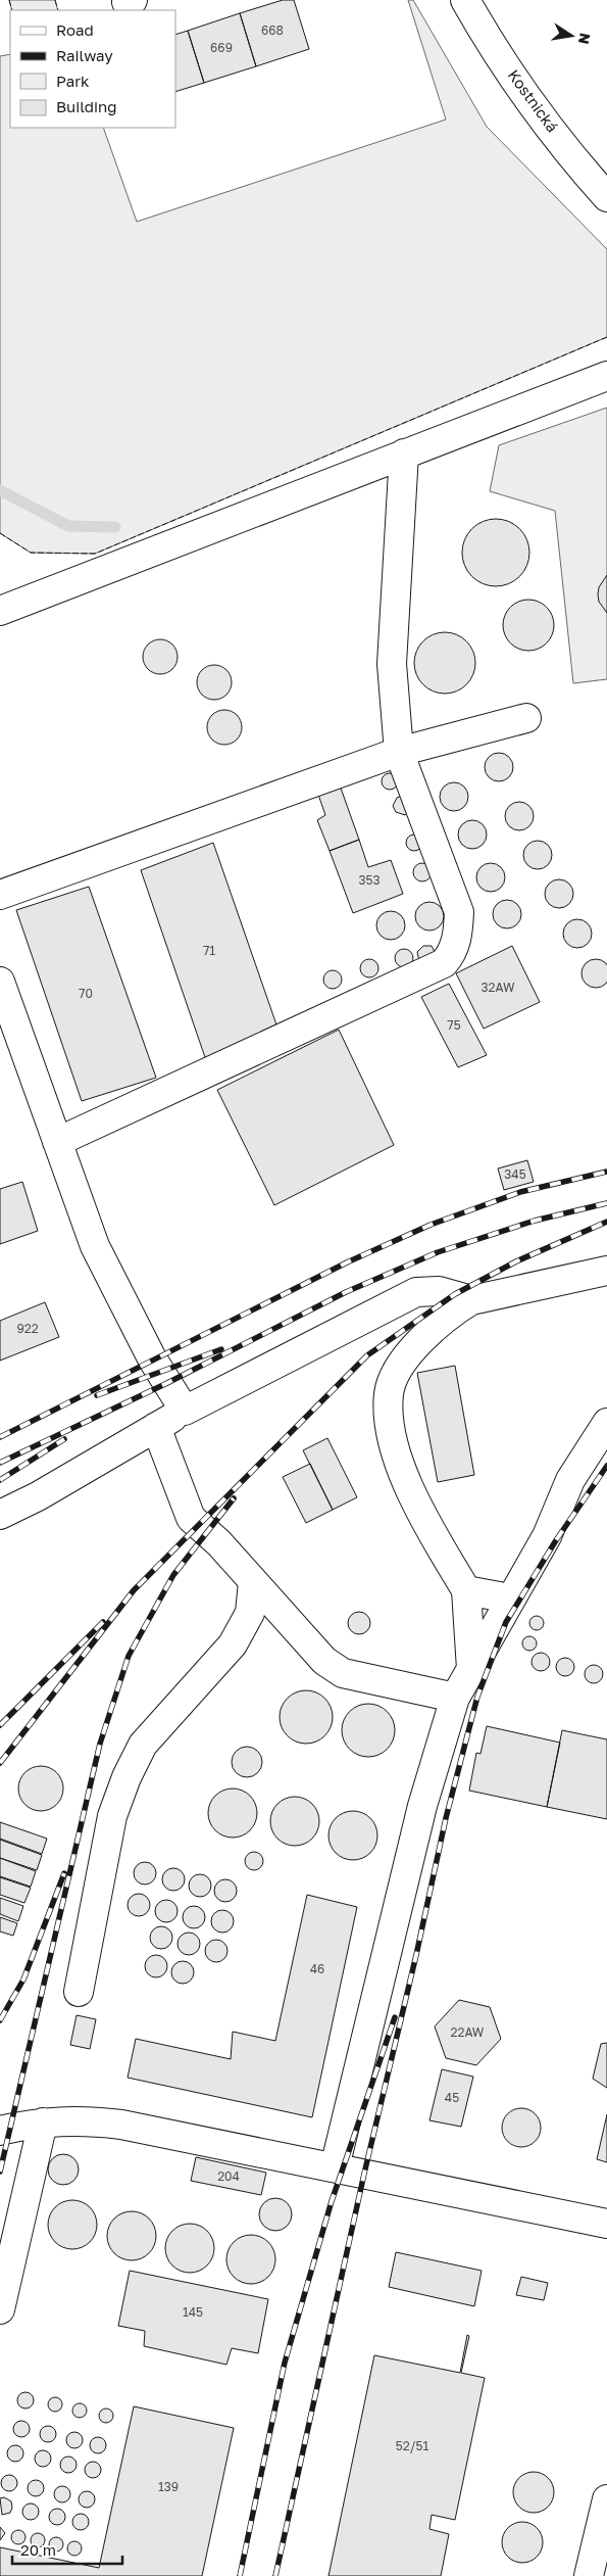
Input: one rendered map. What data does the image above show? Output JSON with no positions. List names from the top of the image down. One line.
{"streets":{"street":["Kostnická"]},"house_numbers":["668","669","353","71","32AW","70","75","345","922","46","22AW","45","204","145","52/51","139"],"legend":["Road","Railway","Park","Building"],"scale_bar":"20 m","north":"right"}
